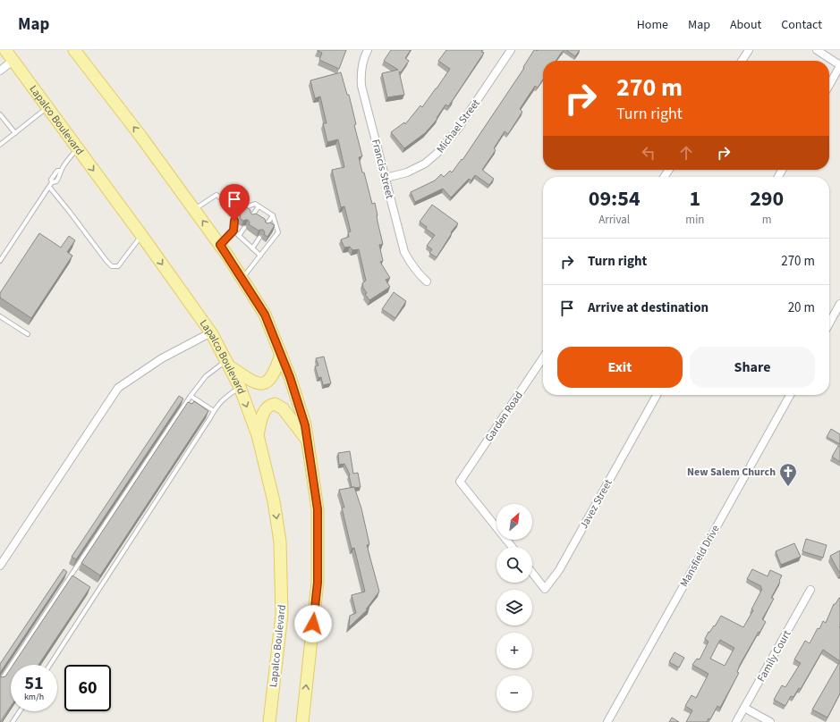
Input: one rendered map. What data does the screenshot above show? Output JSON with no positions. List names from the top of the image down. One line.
{"streets":{"main road":["Lapalco Boulevard"],"street":["Michael Street","Francis Street","Garden Road","Javez Street","Mansfield Drive","Family Court"]},"crossings":[["Michael Street","Francis Street"]],"places":{"church":["New Salem Church"]},"north":"top right","page":{"header":"Map","nav":["Home","Map","About","Contact"],"turn":["270 m","Turn right"],"eta":["09:54","Arrival","1","min","290","m"],"list":[{"name":"Turn right","value":"270 m"},{"name":"Arrive at destination","value":"20 m"}],"buttons":["Exit","Share"],"map_buttons":["+","−"],"speed":"51 km/h","limit":"60"}}
